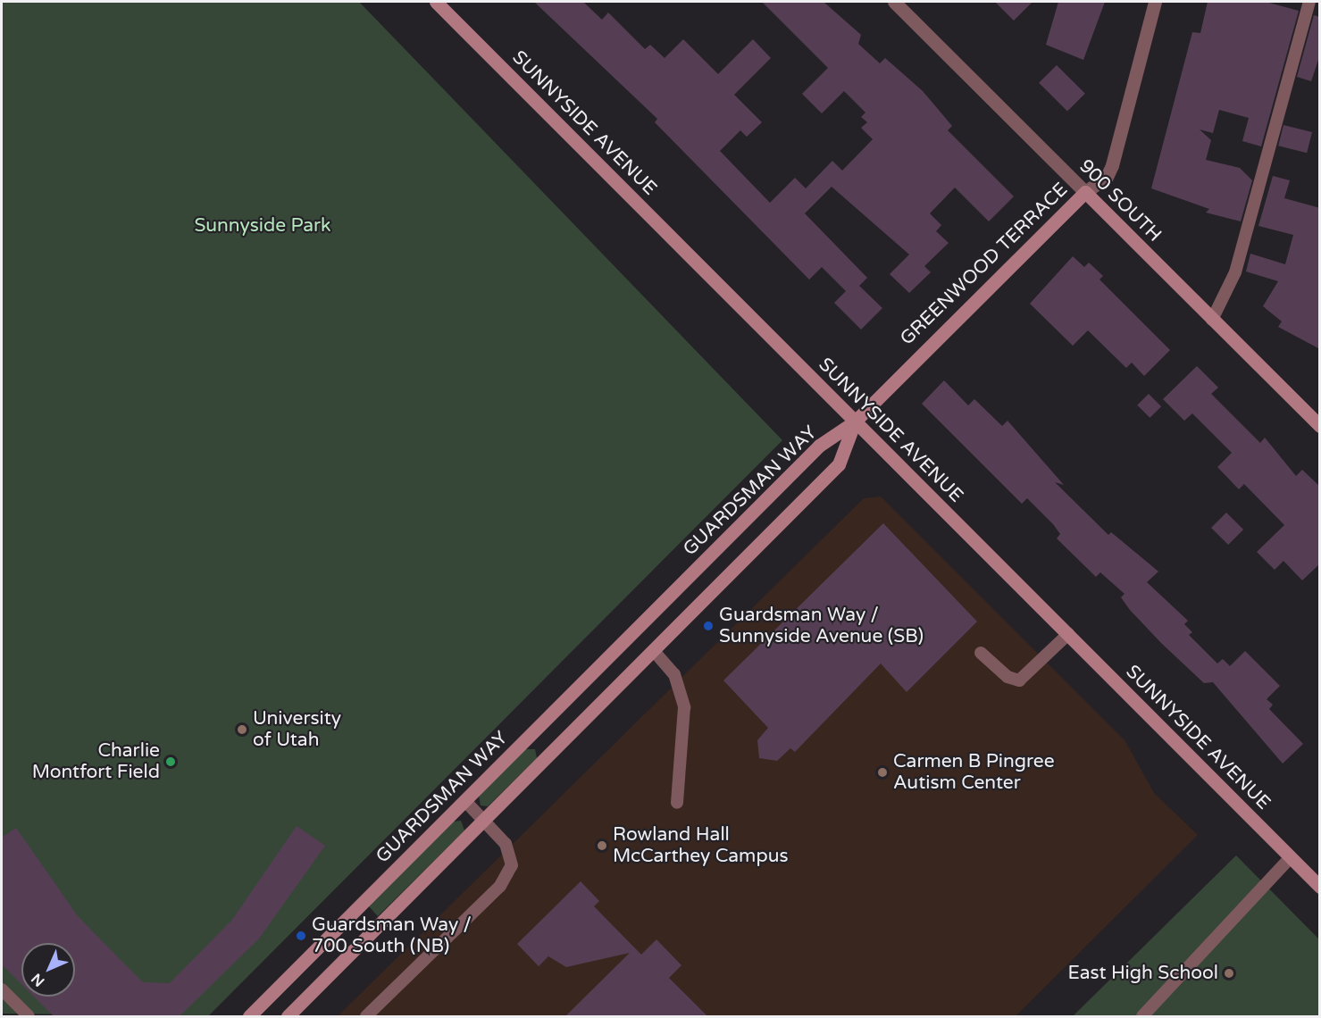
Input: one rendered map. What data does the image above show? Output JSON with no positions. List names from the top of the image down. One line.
{"streets":{"street":["SUNNYSIDE AVENUE","900 SOUTH","GREENWOOD TERRACE","GUARDSMAN WAY"]},"crossings":[["SUNNYSIDE AVENUE","GREENWOOD TERRACE"],["SUNNYSIDE AVENUE","GUARDSMAN WAY"],["900 SOUTH","GREENWOOD TERRACE"],["GREENWOOD TERRACE","GUARDSMAN WAY"]],"parks":["Sunnyside Park"],"places":["Guardsman Way / Sunnyside Avenue (SB)","University of Utah","Charlie Montfort Field","Carmen B Pingree Autism Center","Rowland Hall McCarthey Campus","Guardsman Way / 700 South (NB)","East High School"],"north":"bottom left"}
